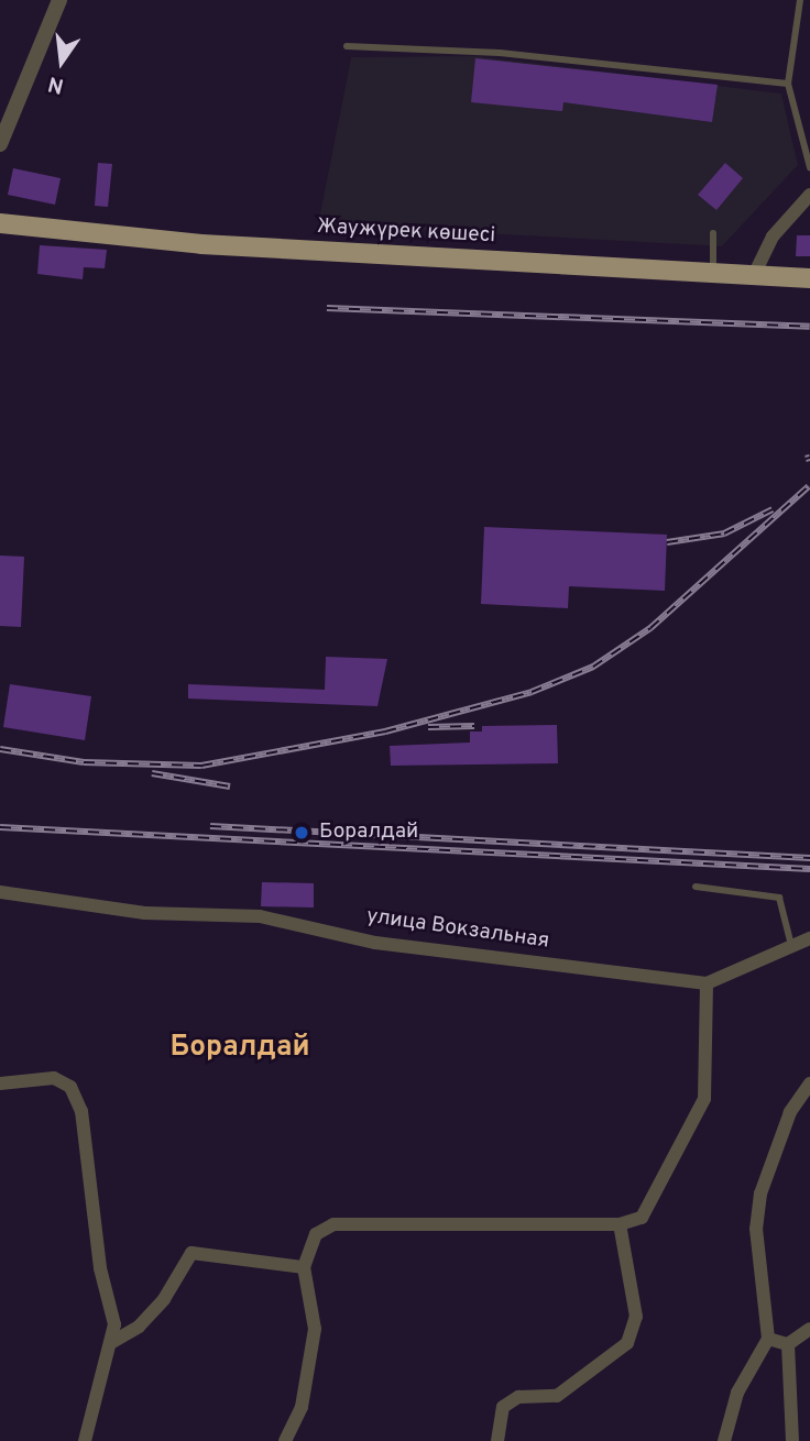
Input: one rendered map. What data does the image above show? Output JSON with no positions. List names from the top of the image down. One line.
{"streets":{"main road":["Жаужүрек көшесі"],"street":["улица Вокзальная"]},"districts":["Боралдай"],"places":["Боралдай"],"north":"bottom"}
